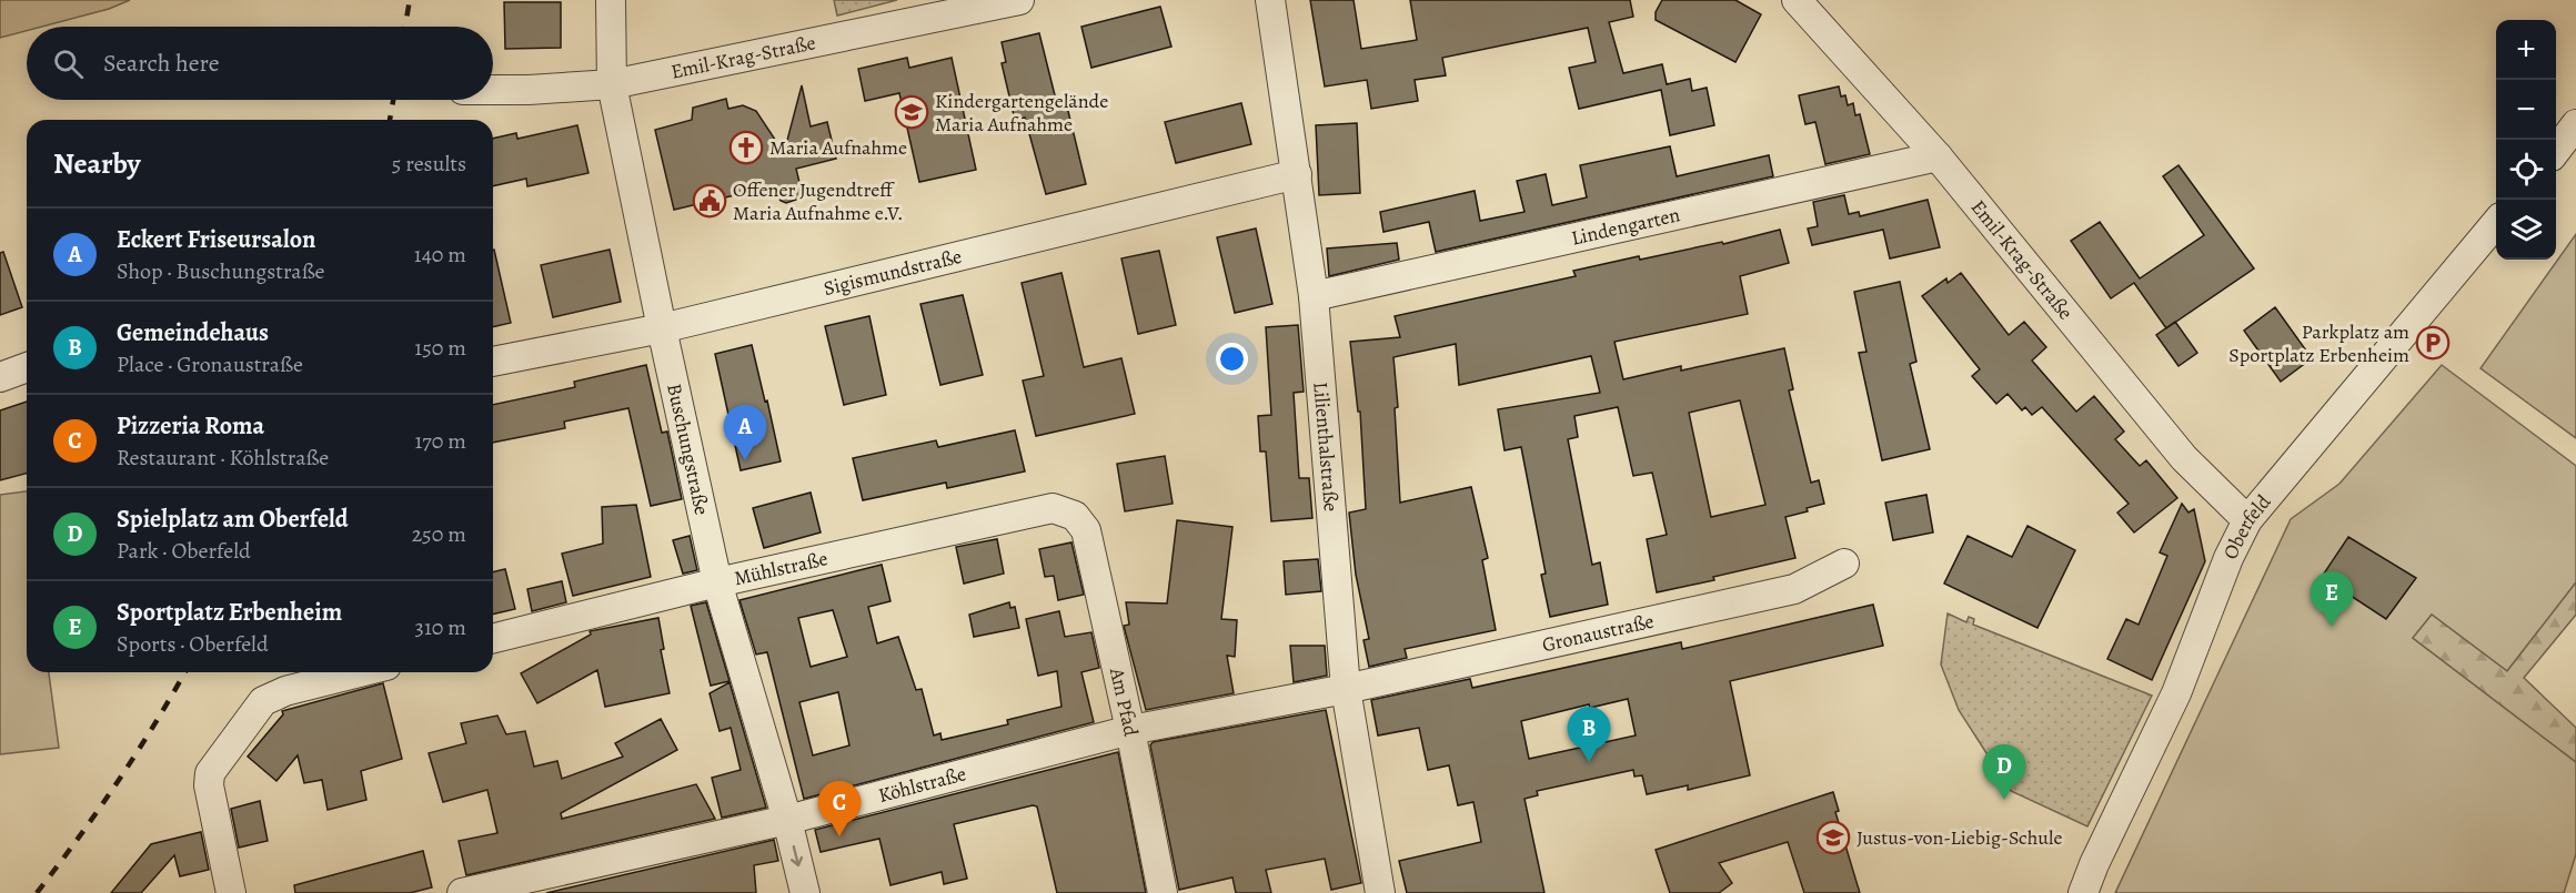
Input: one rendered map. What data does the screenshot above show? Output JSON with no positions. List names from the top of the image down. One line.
{"streets":{"street":["Emil-Krag-Straße","Lindengarten","Sigismundstraße","Lilienthalstraße","Buschungstraße","Oberfeld","Mühlstraße","Gronaustraße","Am Pfad","Köhlstraße"]},"crossings":[["Emil-Krag-Straße","Lindengarten"],["Emil-Krag-Straße","Buschungstraße"],["Emil-Krag-Straße","Oberfeld"],["Lindengarten","Lilienthalstraße"],["Sigismundstraße","Lilienthalstraße"],["Sigismundstraße","Buschungstraße"],["Lilienthalstraße","Gronaustraße"],["Lilienthalstraße","Köhlstraße"],["Buschungstraße","Mühlstraße"],["Buschungstraße","Köhlstraße"],["Mühlstraße","Am Pfad"],["Gronaustraße","Köhlstraße"],["Am Pfad","Köhlstraße"]],"places":{"school or university":["Kindergartengelände Maria Aufnahme","Justus-von-Liebig-Schule"],"church":["Maria Aufnahme"],"public building":["Offener Jugendtreff Maria Aufnahme e.V."],"parking":["Parkplatz am Sportplatz Erbenheim"]},"page":{"map_buttons":["+","−"],"search":"Search here","heading":["Nearby","5 results"],"list":[{"mark":"A","name":"Eckert Friseursalon","note":"Shop · Buschungstraße","value":"140 m"},{"mark":"B","name":"Gemeindehaus","note":"Place · Gronaustraße","value":"150 m"},{"mark":"C","name":"Pizzeria Roma","note":"Restaurant · Köhlstraße","value":"170 m"},{"mark":"D","name":"Spielplatz am Oberfeld","note":"Park · Oberfeld","value":"250 m"},{"mark":"E","name":"Sportplatz Erbenheim","note":"Sports · Oberfeld","value":"310 m"}],"pins":["A","E","B","D","C"]}}
